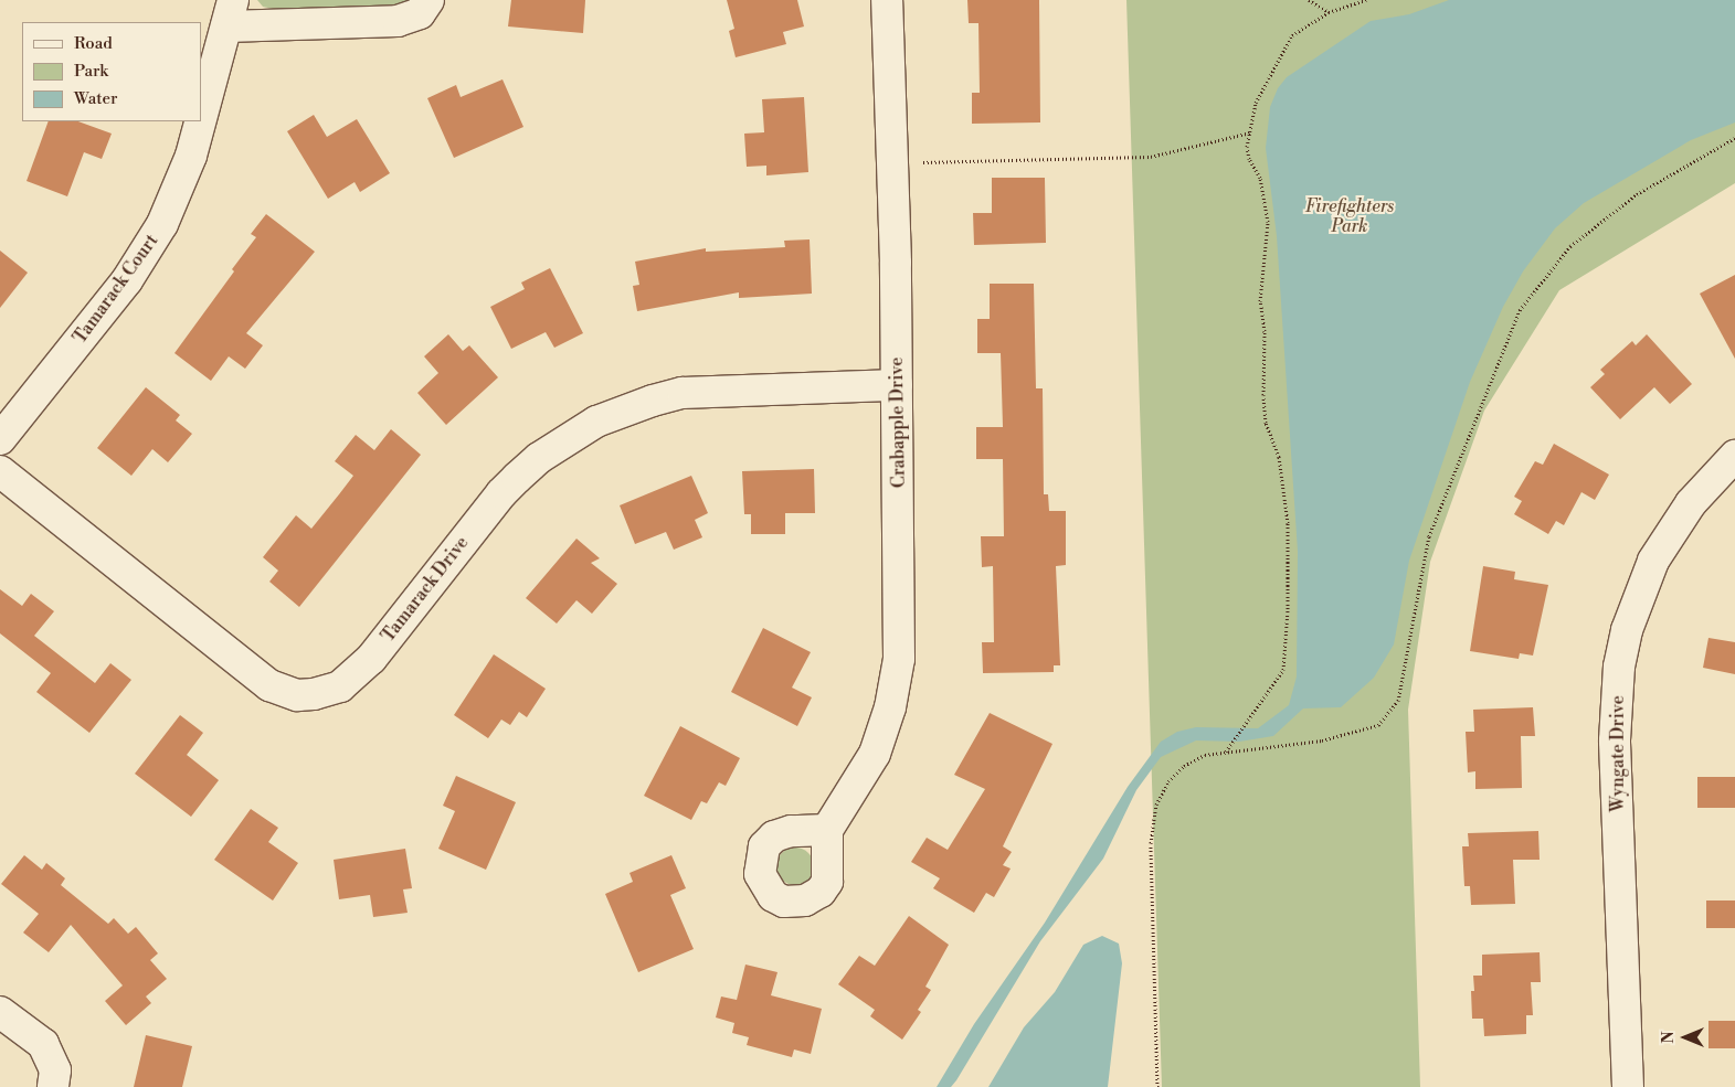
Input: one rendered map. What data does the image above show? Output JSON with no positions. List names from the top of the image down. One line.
{"streets":{"street":["Tamarack Court","Crabapple Drive","Tamarack Drive","Wyngate Drive"]},"crossings":[["Crabapple Drive","Tamarack Drive"]],"parks":["Firefighters Park"],"legend":["Road","Park","Water"],"north":"left"}
